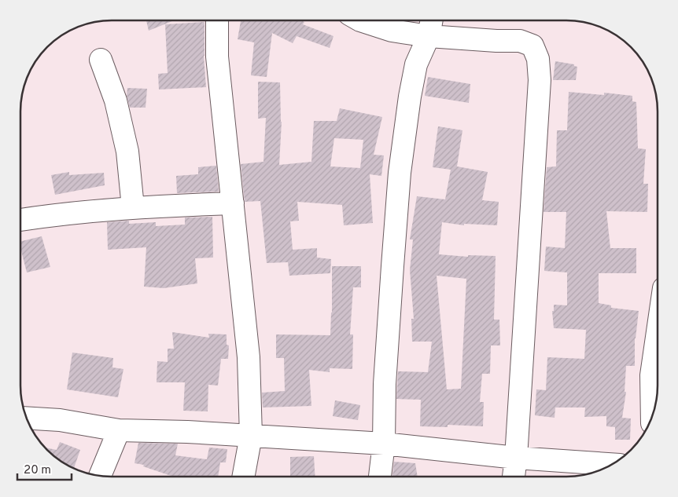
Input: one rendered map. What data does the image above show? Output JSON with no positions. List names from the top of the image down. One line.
{"scale_bar":"20 m"}
